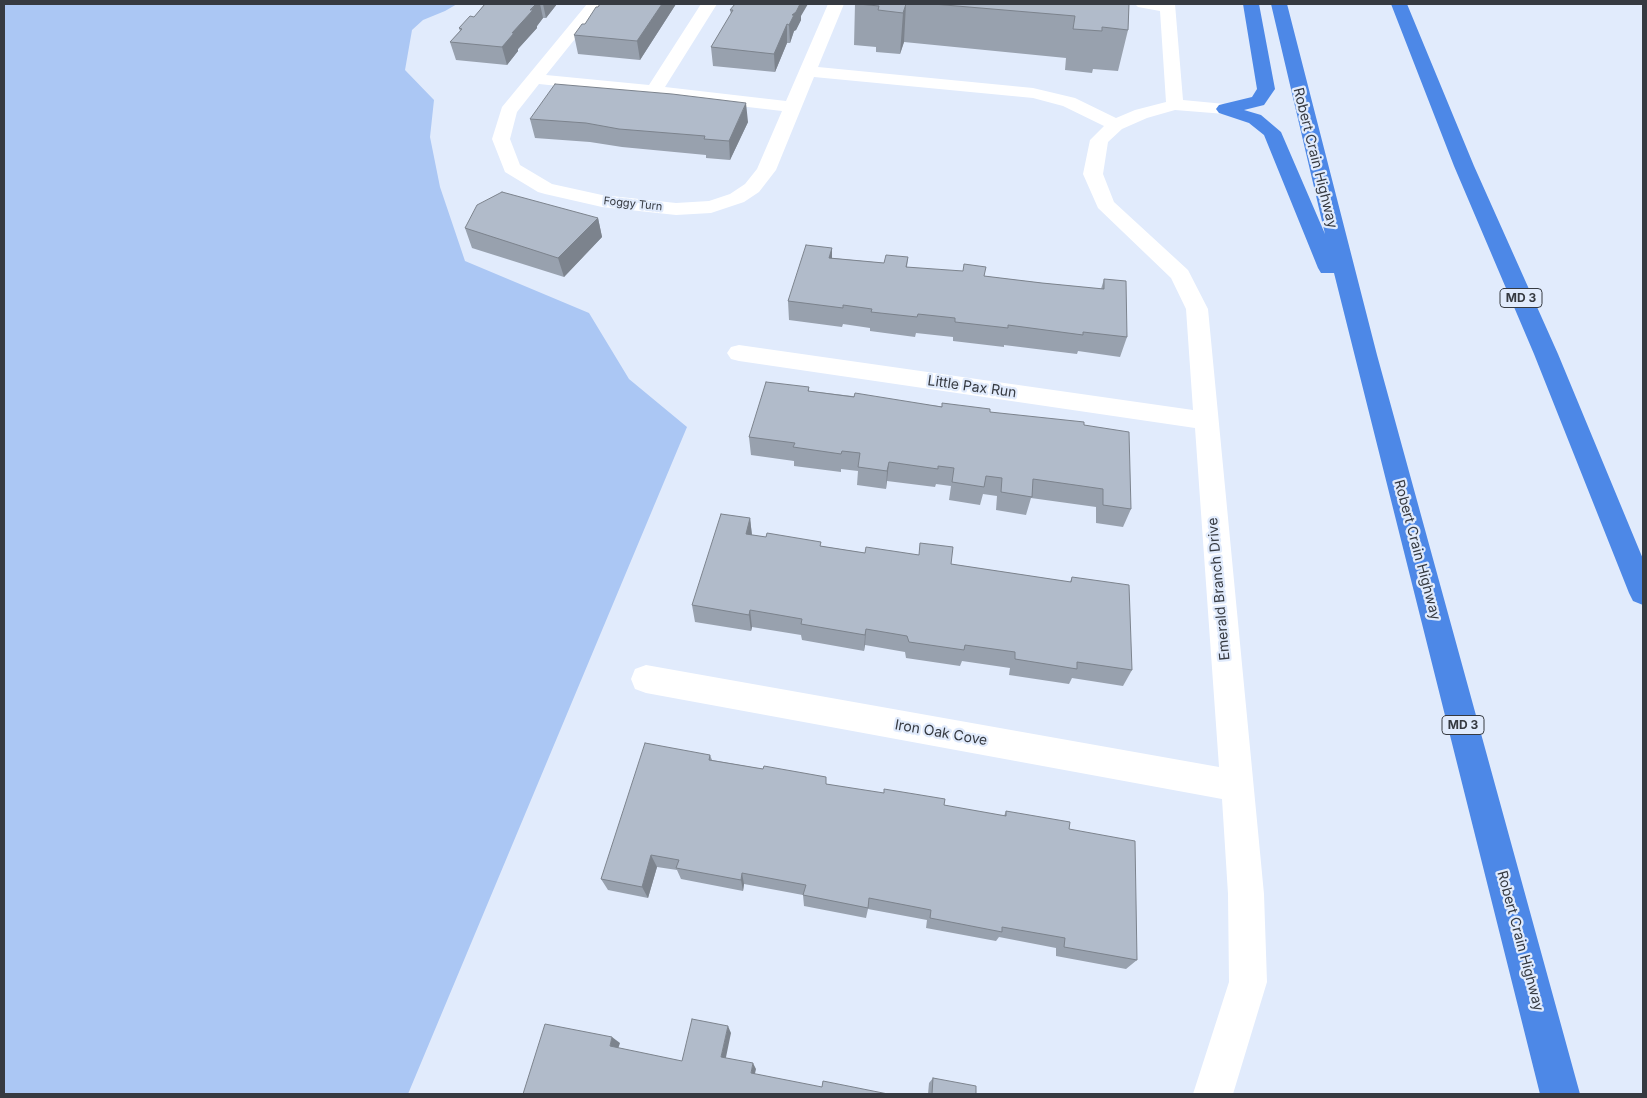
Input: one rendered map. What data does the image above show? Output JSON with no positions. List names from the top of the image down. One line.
{"streets":{"highway":["Robert Crain Highway","MD 3"],"street":["Foggy Turn","Little Pax Run","Emerald Branch Drive","Iron Oak Cove"]},"crossings":[["Little Pax Run","Emerald Branch Drive"],["Emerald Branch Drive","Iron Oak Cove"]]}
